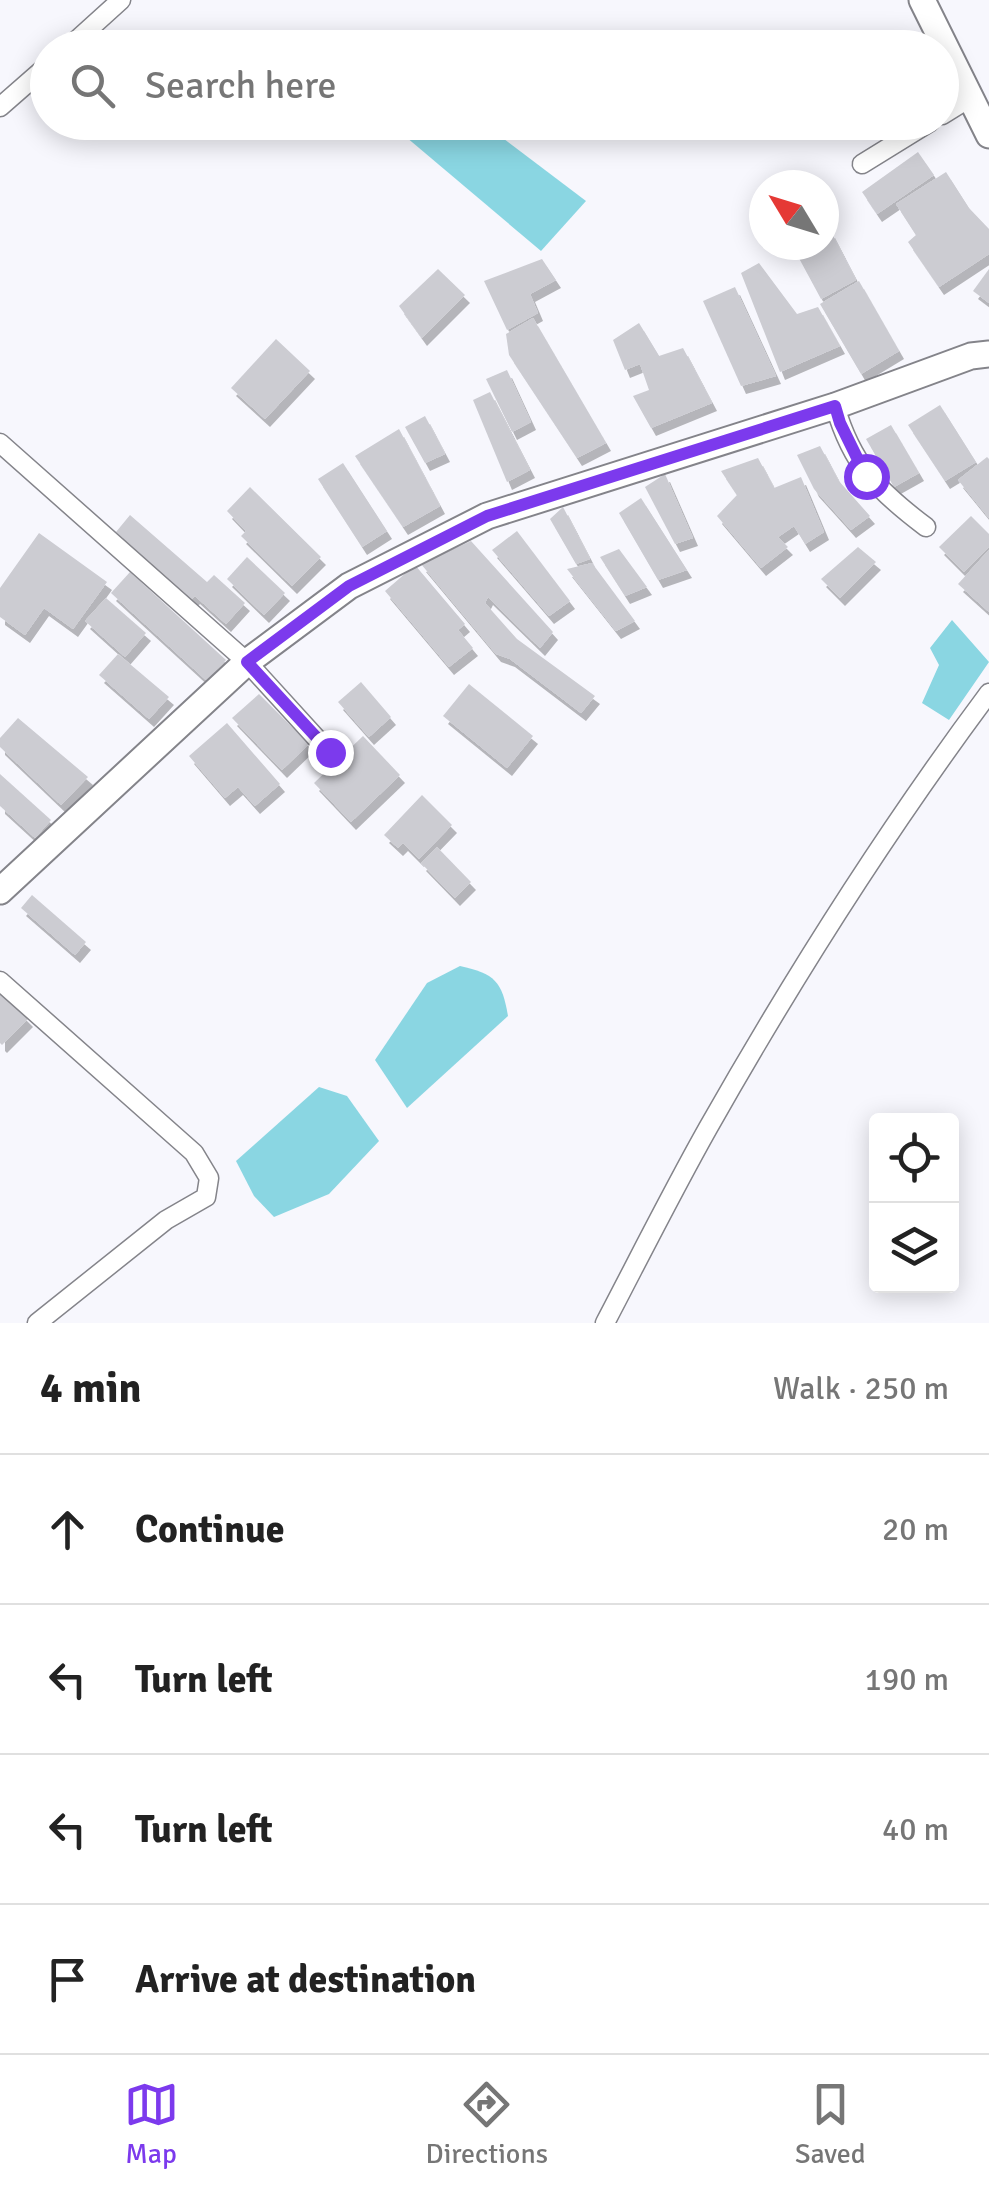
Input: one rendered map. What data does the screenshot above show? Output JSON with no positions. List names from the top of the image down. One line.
{"north":"top left","page":{"search":"Search here","heading":["4 min","Walk · 250 m"],"list":[["Continue","20 m"],["Turn left","190 m"],["Turn left","40 m"],"Arrive at destination"],"nav":["Map","Directions","Saved"]}}
